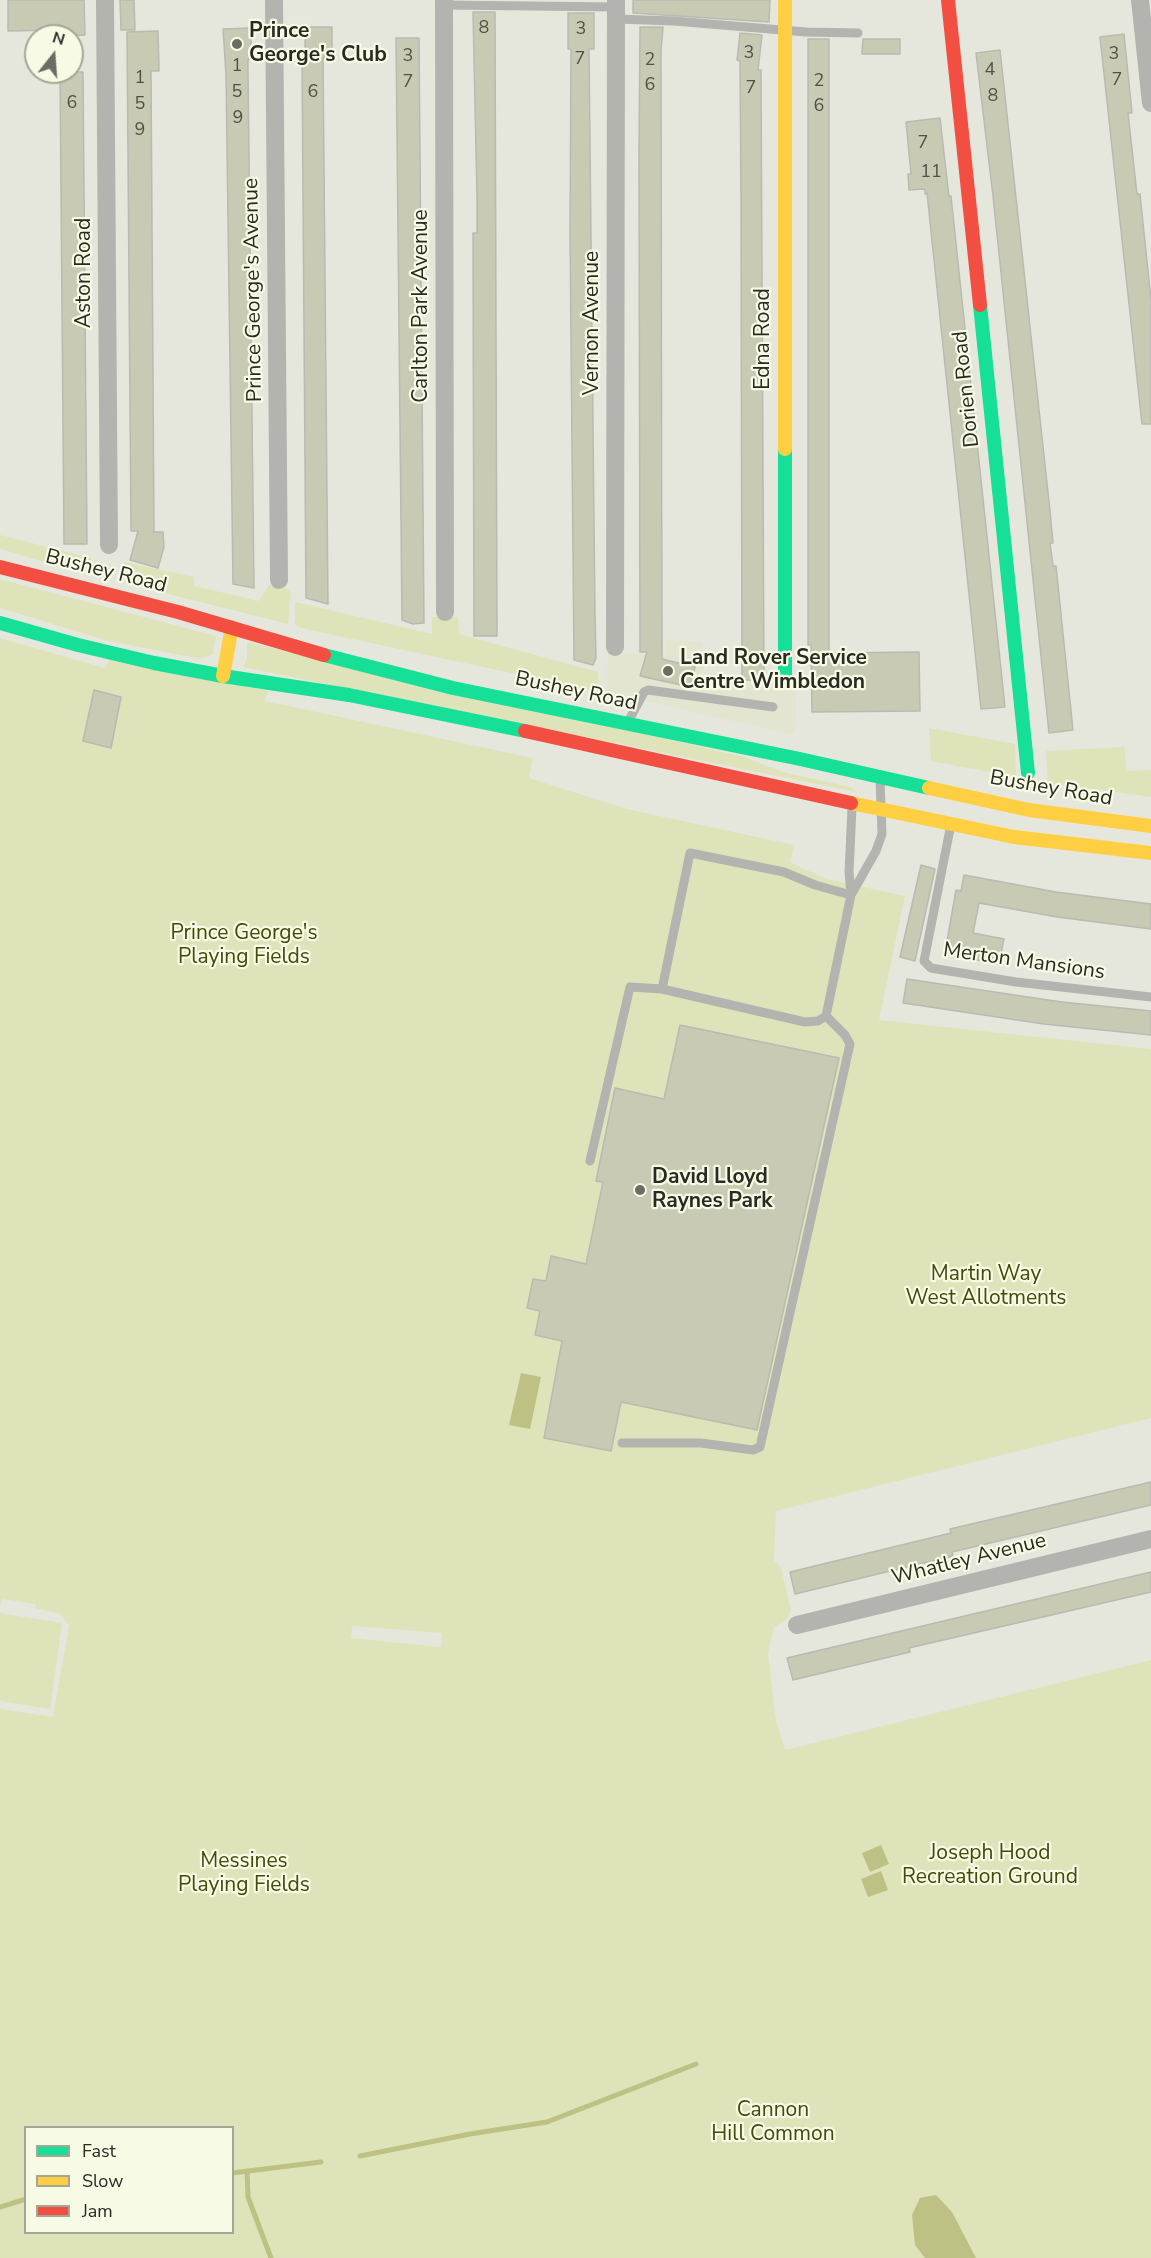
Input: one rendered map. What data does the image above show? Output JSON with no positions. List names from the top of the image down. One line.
{"streets":{"main road":["Edna Road","Dorien Road","Bushey Road"],"street":["Aston Road","Prince George's Avenue","Carlton Park Avenue","Vernon Avenue","Whatley Avenue"],"lane":["Merton Mansions"]},"parks":["Prince George's Playing Fields","Martin Way West Allotments","Joseph Hood Recreation Ground","Messines Playing Fields","Cannon Hill Common"],"places":["Prince George's Club","Land Rover Service Centre Wimbledon","David Lloyd Raynes Park"],"house_numbers":["8","3","3","3","3","7","2","1","4","1","7","2","7","6","7","5","6","8","6","5","6","9","9","7","11"],"legend":["Fast","Slow","Jam"],"north":"top"}
